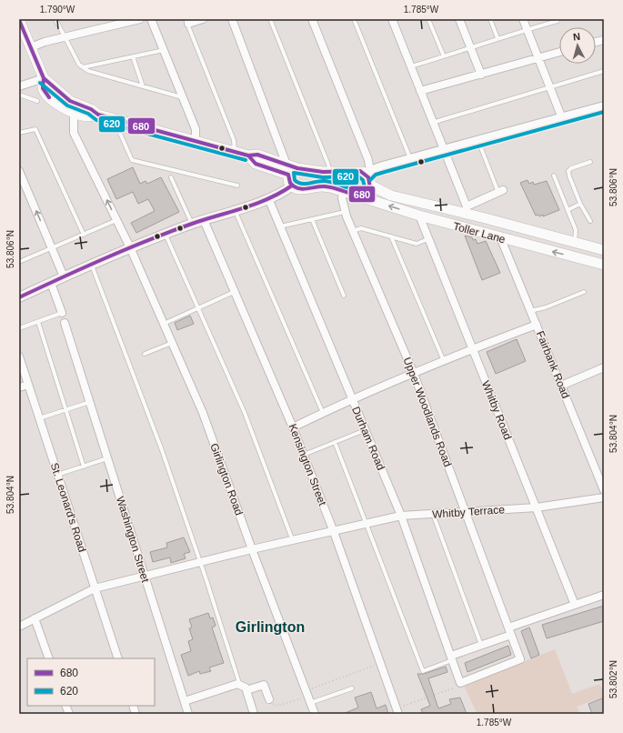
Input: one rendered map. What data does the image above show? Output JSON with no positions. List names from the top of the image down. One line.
{"streets":{"main road":["Toller Lane"],"street":["Fairbank Road","Whitby Road","Upper Woodlands Road","Durham Road","Kensington Street","Girlington Road","St. Leonard's Road","Whitby Terrace","Washington Street"]},"crossings":[["Toller Lane","Fairbank Road"],["Toller Lane","Whitby Road"],["Toller Lane","Upper Woodlands Road"],["Whitby Road","Whitby Terrace"],["Upper Woodlands Road","Durham Road"],["Upper Woodlands Road","Whitby Terrace"],["Durham Road","Whitby Terrace"],["Kensington Street","Whitby Terrace"],["Girlington Road","Whitby Terrace"],["St. Leonard's Road","Whitby Terrace"],["Whitby Terrace","Washington Street"]],"districts":["Girlington"],"lines":["transit line 680","transit line 620"],"legend":["680","620"],"north":"top","coordinates":["1.790°W","1.785°W","53.806°N","53.804°N","53.802°N"]}
